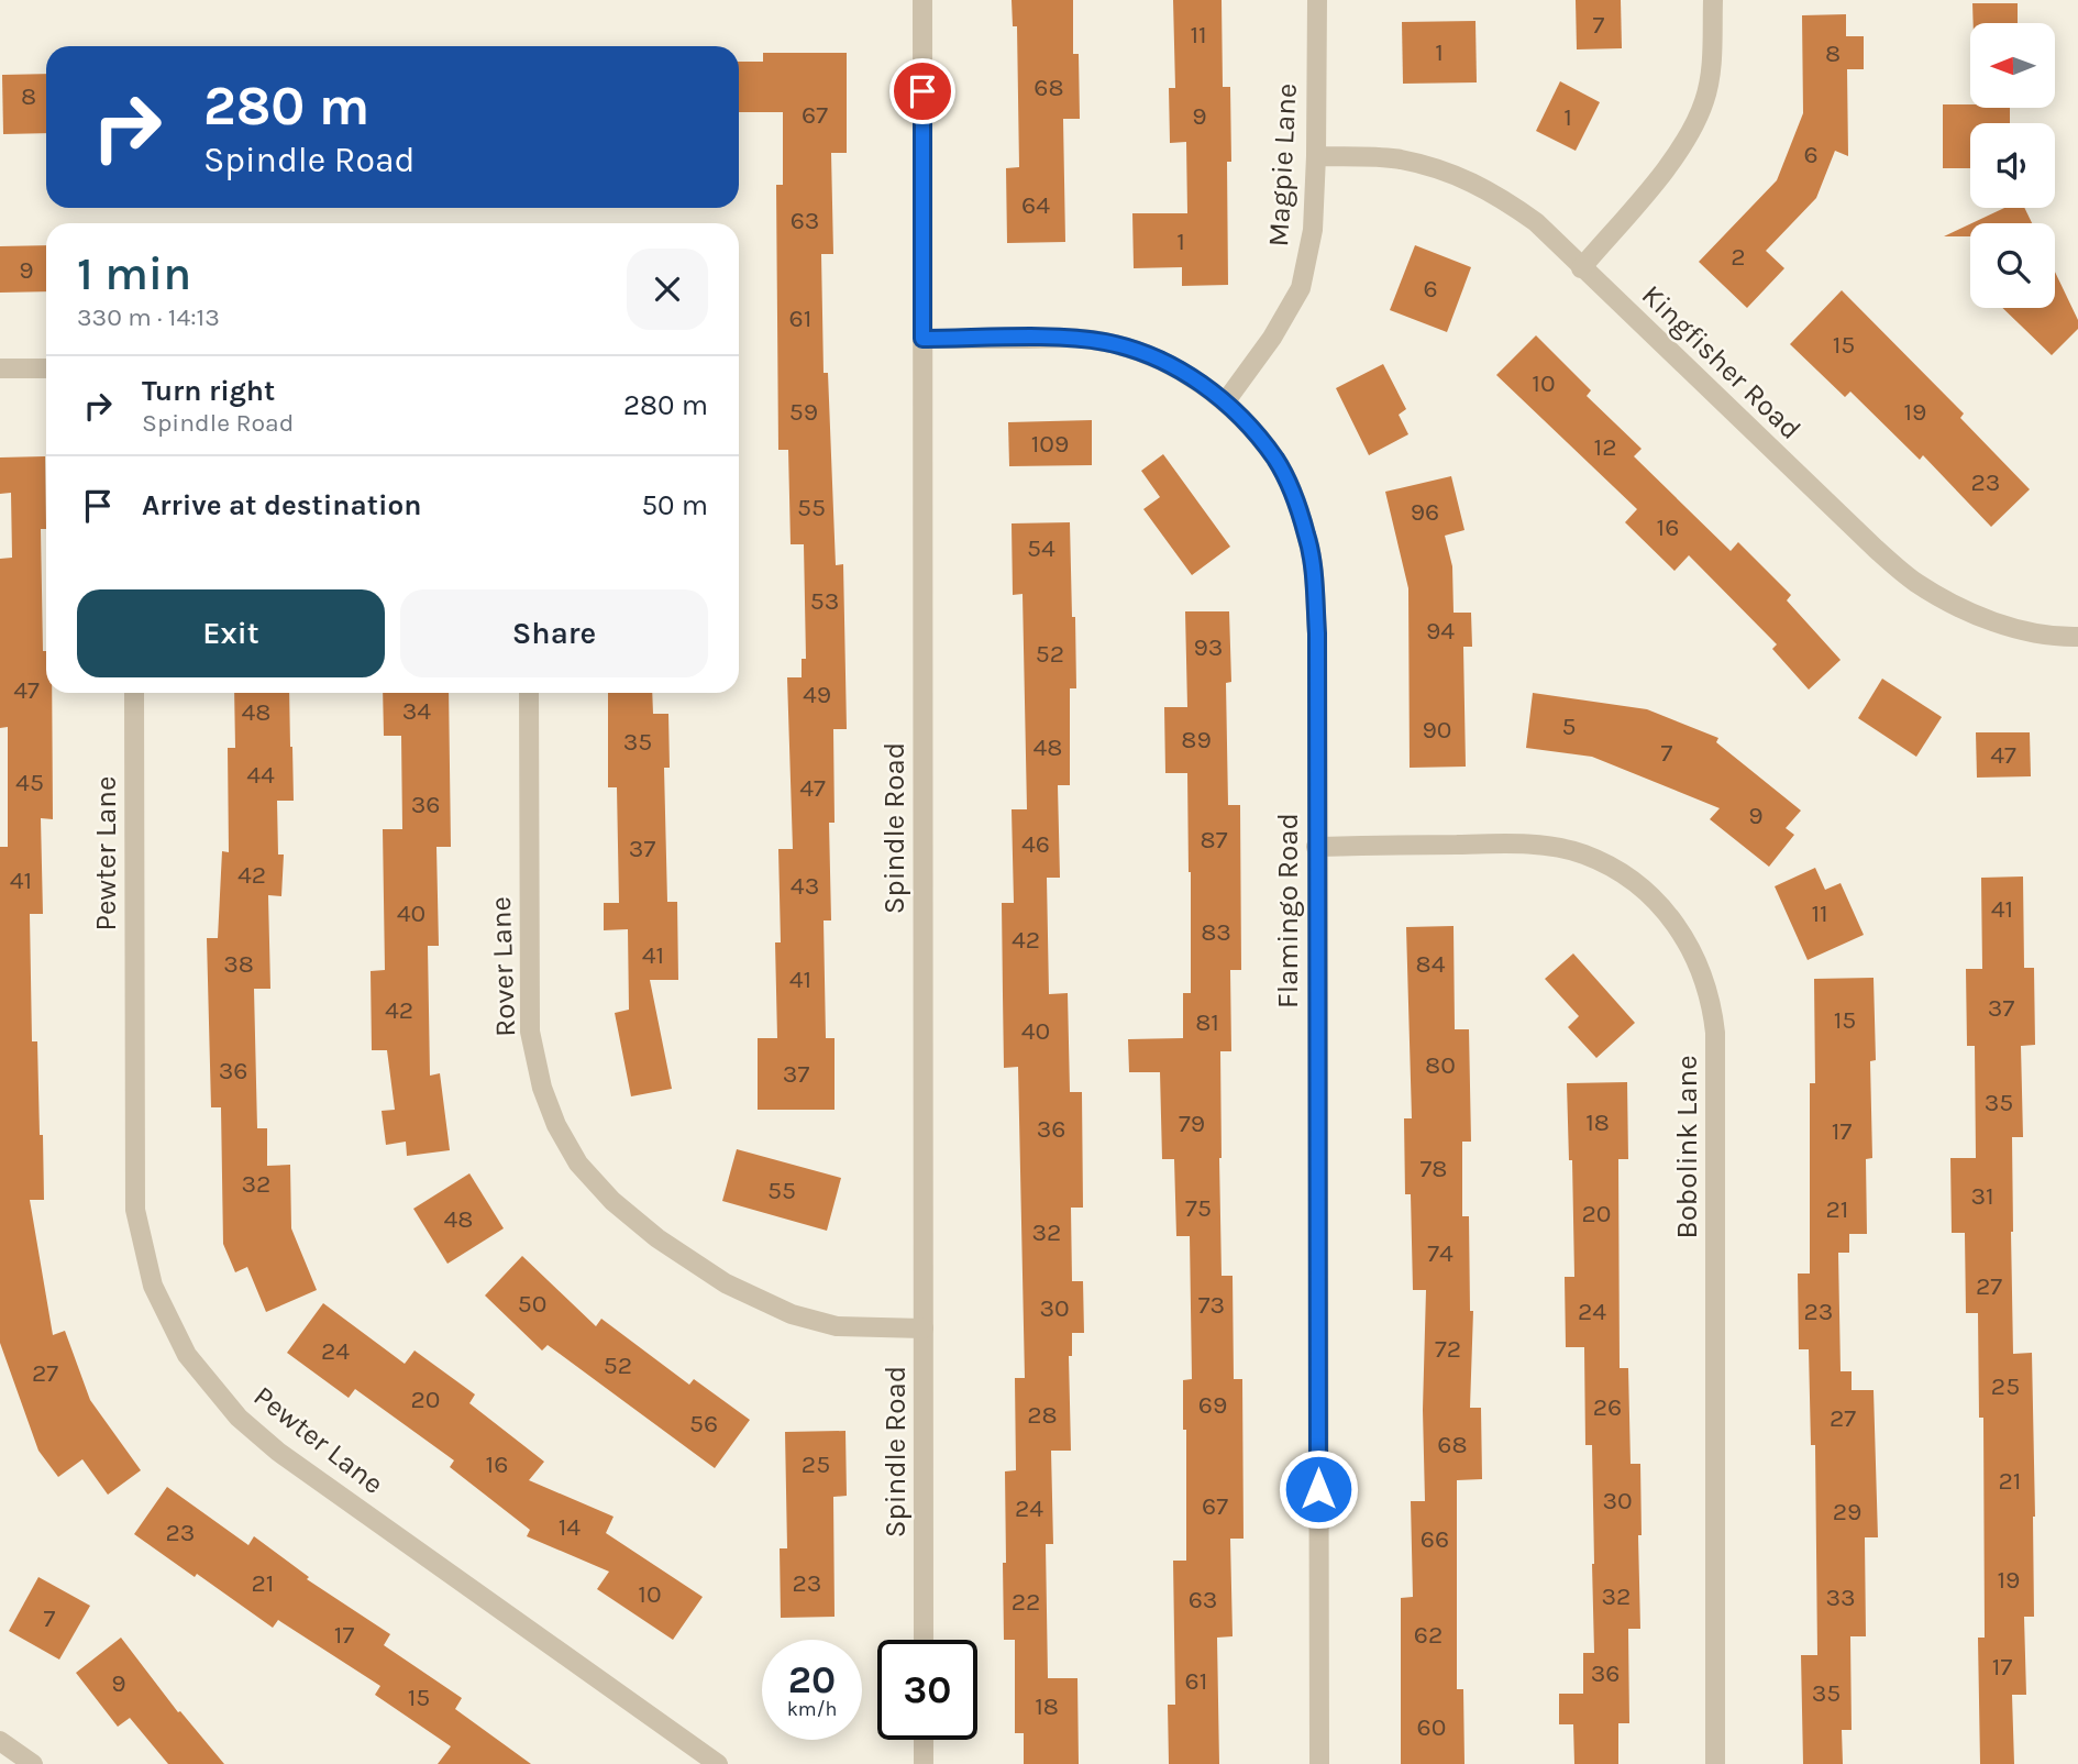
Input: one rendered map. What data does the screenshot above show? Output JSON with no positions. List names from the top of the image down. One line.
{"streets":{"street":["Magpie Lane","Kingfisher Road","Spindle Road","Pewter Lane","Flamingo Road","Rover Lane","Bobolink Lane"]},"crossings":[["Magpie Lane","Kingfisher Road"],["Magpie Lane","Flamingo Road"],["Spindle Road","Flamingo Road"],["Spindle Road","Rover Lane"],["Flamingo Road","Bobolink Lane"]],"house_numbers":["7","11","1","8","68","8","67","9","1","6","64","63","1","2","9","6","61","15","10","59","19","109","12","23","55","96","16","54","53","94","93","52","47","49","34","48","5","90","89","35","48","7","47","44","45","47","36","9","87","46","37","42","41","43","41","40","11","83","42","41","38","84","41","37","42","15","81","40","80","36","37","35","18","79","36","17","78","32","55","31","75","21","20","48","32","74","27","50","73","30","24","23","72","24","52","27","25","20","69","26","28","27","56","68","16","25","21","30","67","24","29","14","23","66","19","21","23","10","32","33","63","22","7","17","62","17","36","61","9","35","15","18","60"],"north":"left","page":{"turn":["280 m","Spindle Road"],"heading":["1 min","330 m · 14:13"],"list":[{"name":"Turn right","note":"Spindle Road","value":"280 m"},{"name":"Arrive at destination","value":"50 m"}],"buttons":["Exit","Share"],"speed":"20 km/h","limit":"30"}}
